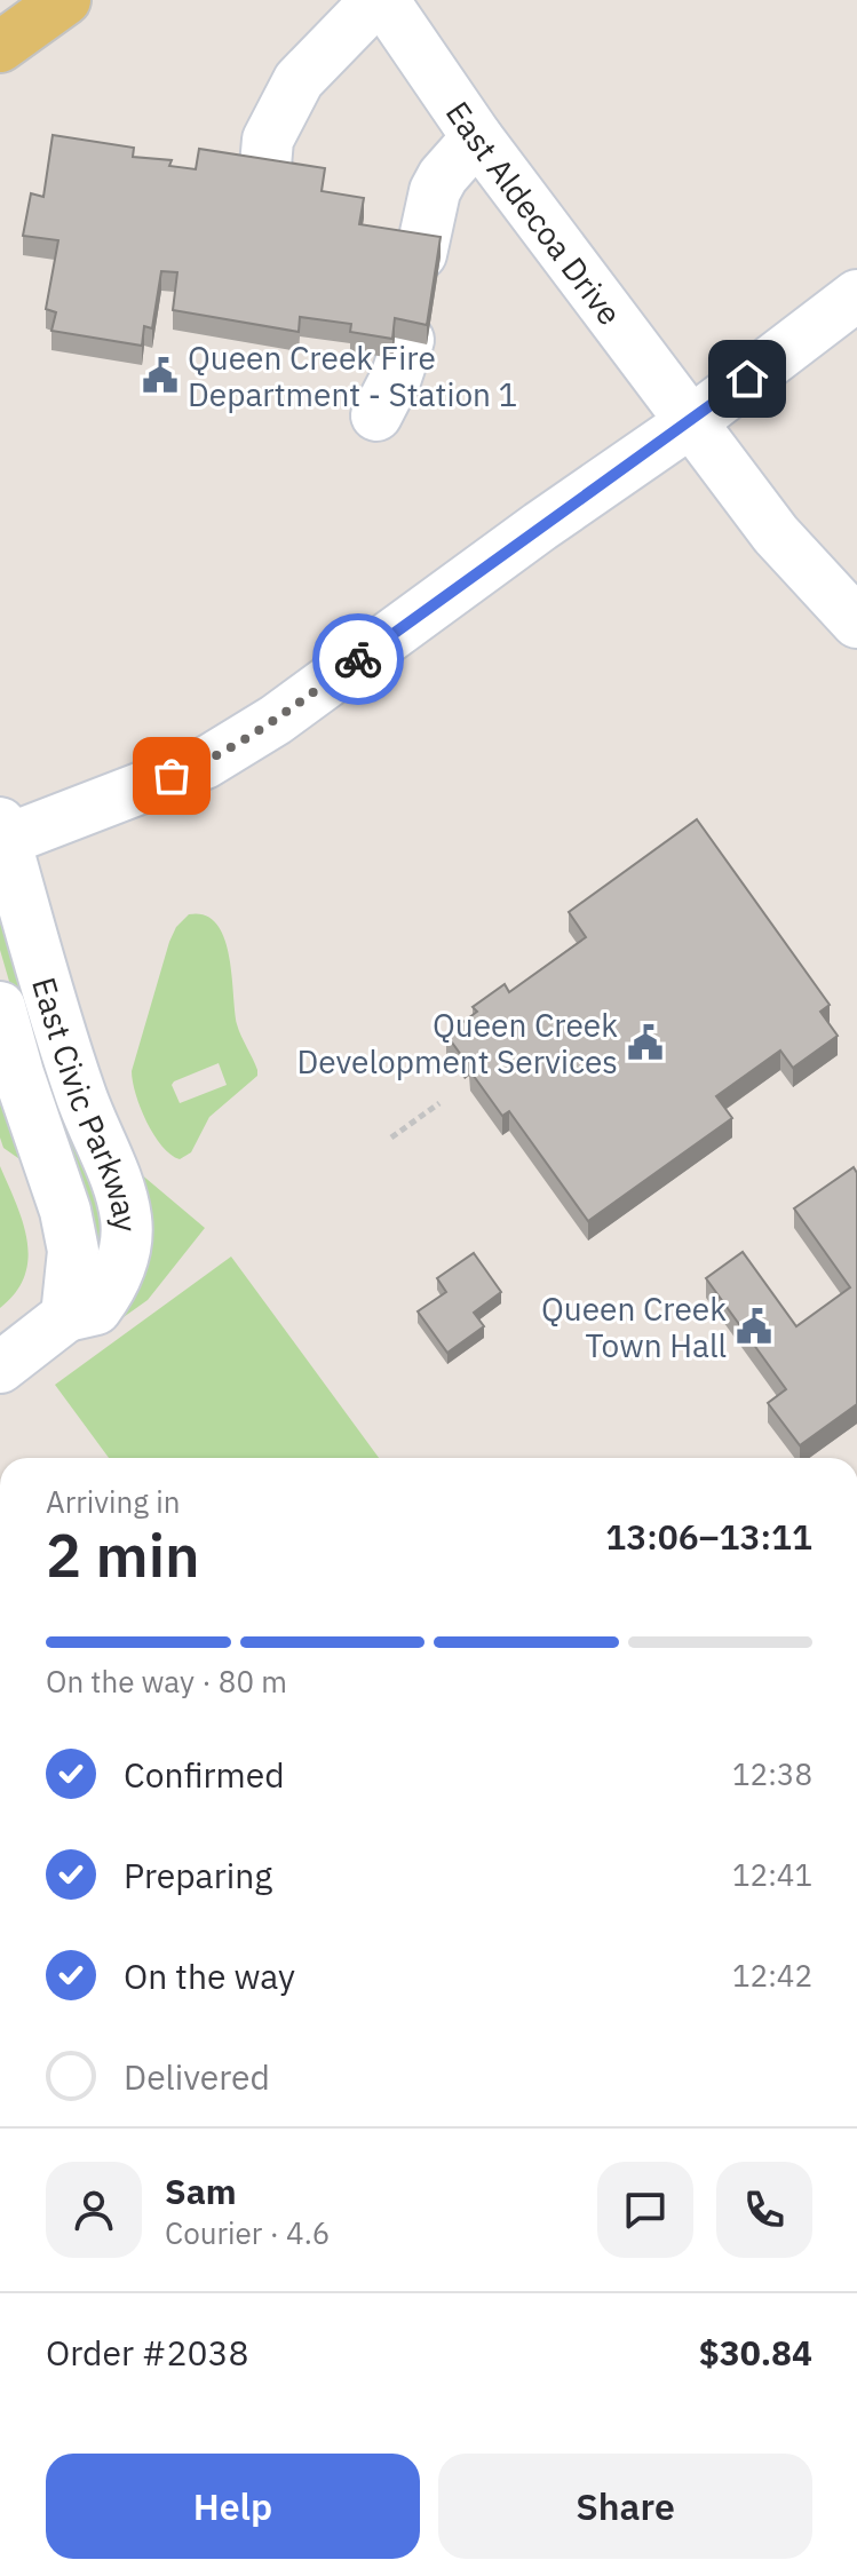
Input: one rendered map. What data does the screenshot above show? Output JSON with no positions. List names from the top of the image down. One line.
{"streets":{"street":["East Aldecoa Drive","East Civic Parkway"]},"places":{"public building":["Queen Creek Fire Department - Station 1","Queen Creek Development Services","Queen Creek Town Hall"]},"page":{"heading":["2 min","Arriving in","13:06–13:11"],"panel":["Sam","Courier · 4.6","Order #2038","$30.84"],"bar":"On the way · 80 m","list":[["Confirmed","12:38"],["Preparing","12:41"],["On the way","12:42"],"Delivered"],"buttons":["Help","Share"]}}
